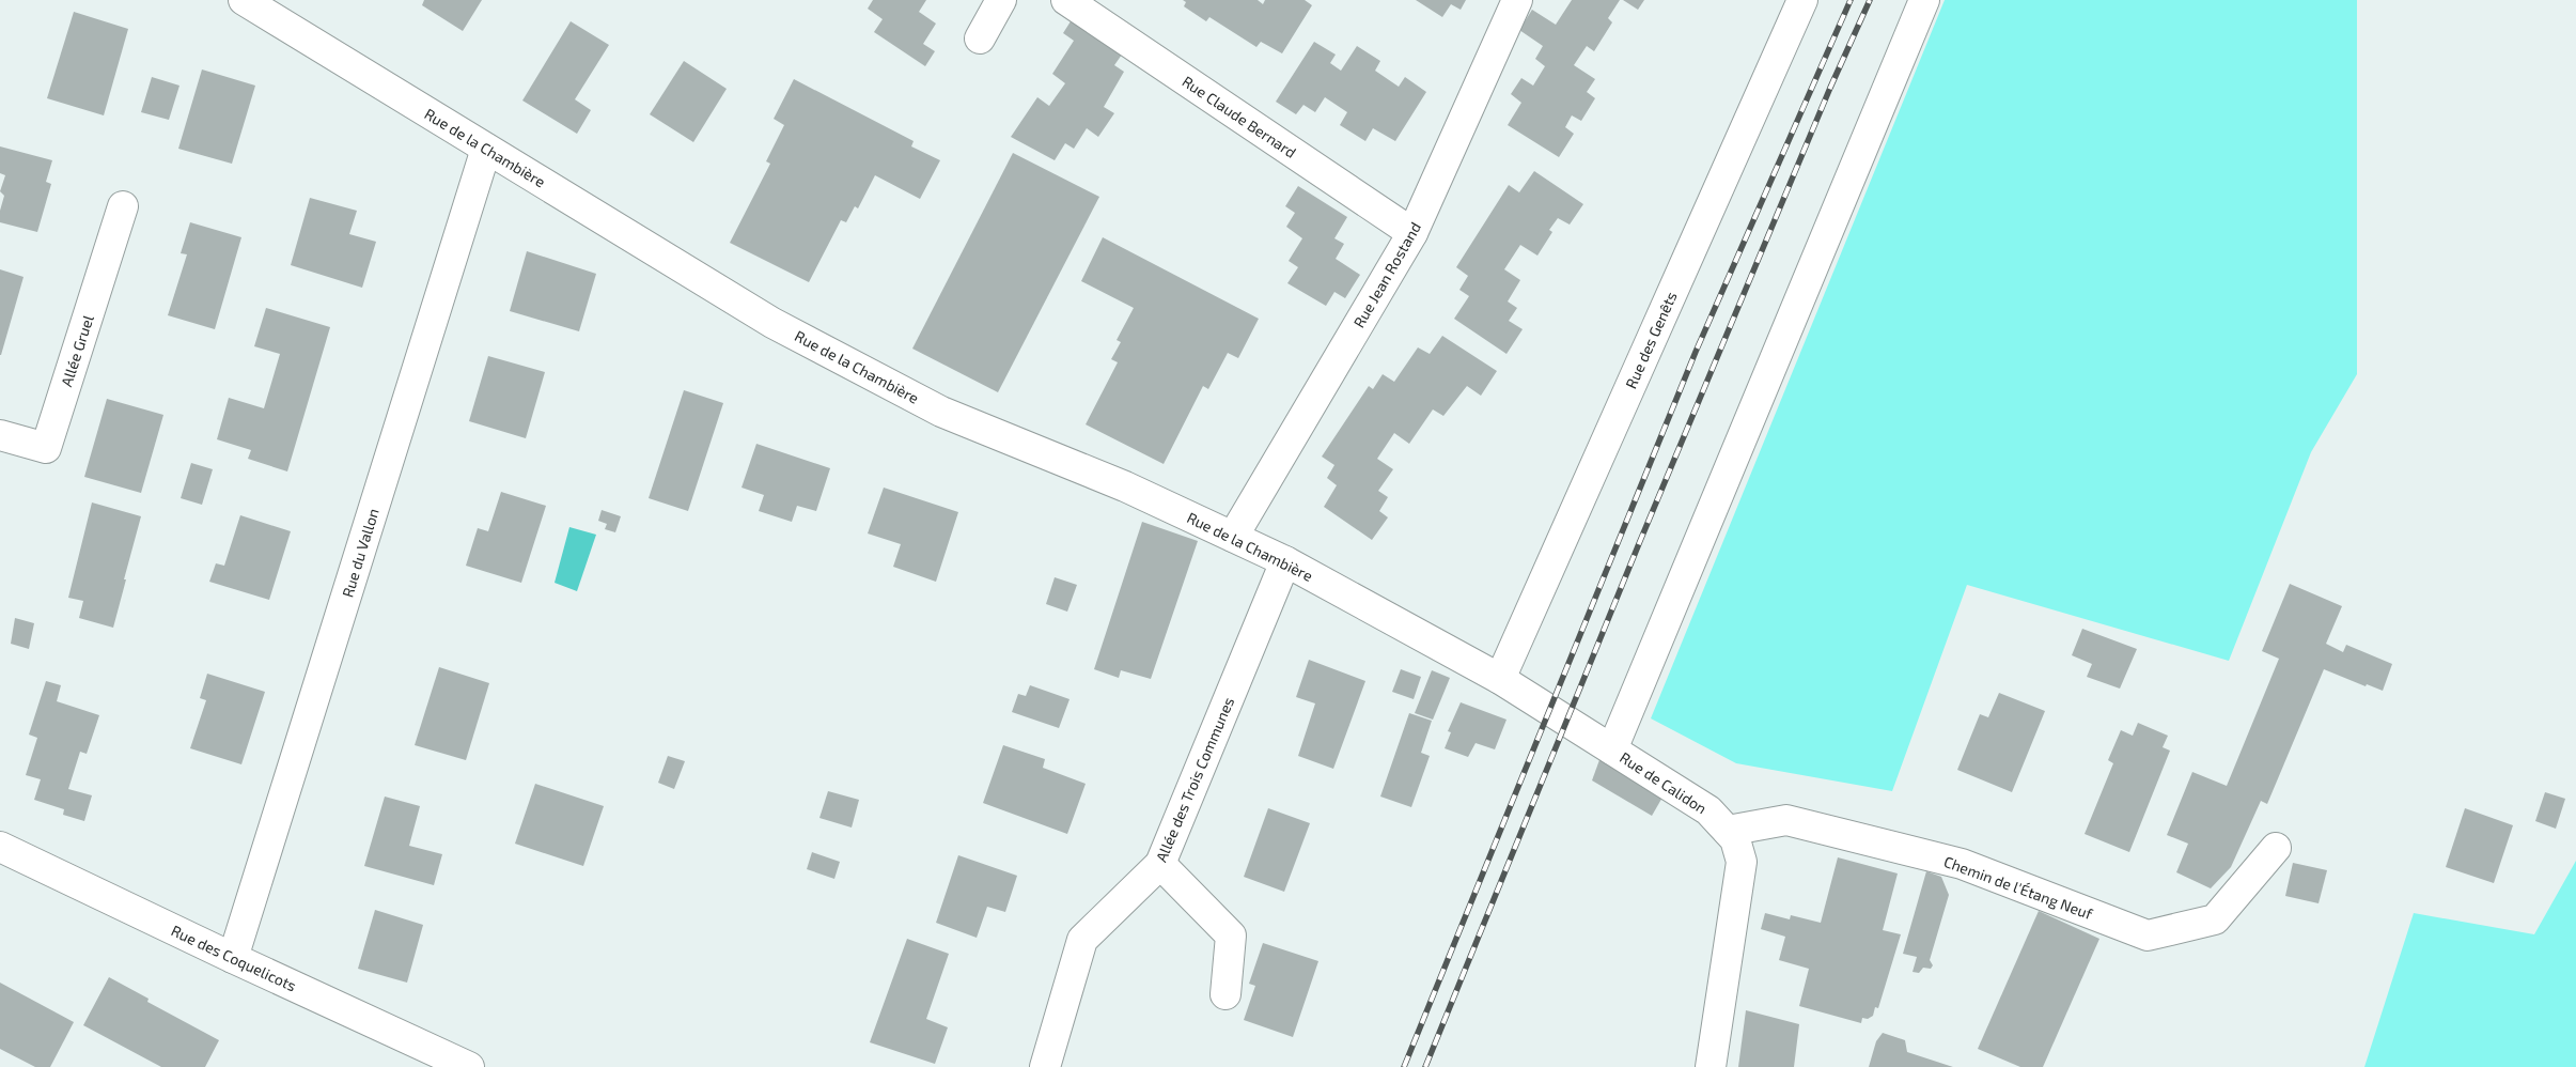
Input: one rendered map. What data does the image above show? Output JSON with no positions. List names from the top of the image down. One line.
{"streets":{"street":["Rue Claude Bernard","Rue de la Chambière","Rue Jean Rostand","Rue des Genêts","Allée Gruel","Rue du Vallon","Allée des Trois Communes","Rue de Calidon","Chemin de l'Étang Neuf","Rue des Coquelicots"]},"crossings":[["Rue Claude Bernard","Rue Jean Rostand"],["Rue de la Chambière","Rue Jean Rostand"],["Rue de la Chambière","Rue des Genêts"],["Rue de la Chambière","Rue du Vallon"],["Rue de la Chambière","Allée des Trois Communes"],["Rue de la Chambière","Rue de Calidon"],["Rue des Genêts","Rue de Calidon"],["Rue du Vallon","Rue des Coquelicots"],["Rue de Calidon","Chemin de l'Étang Neuf"]]}
